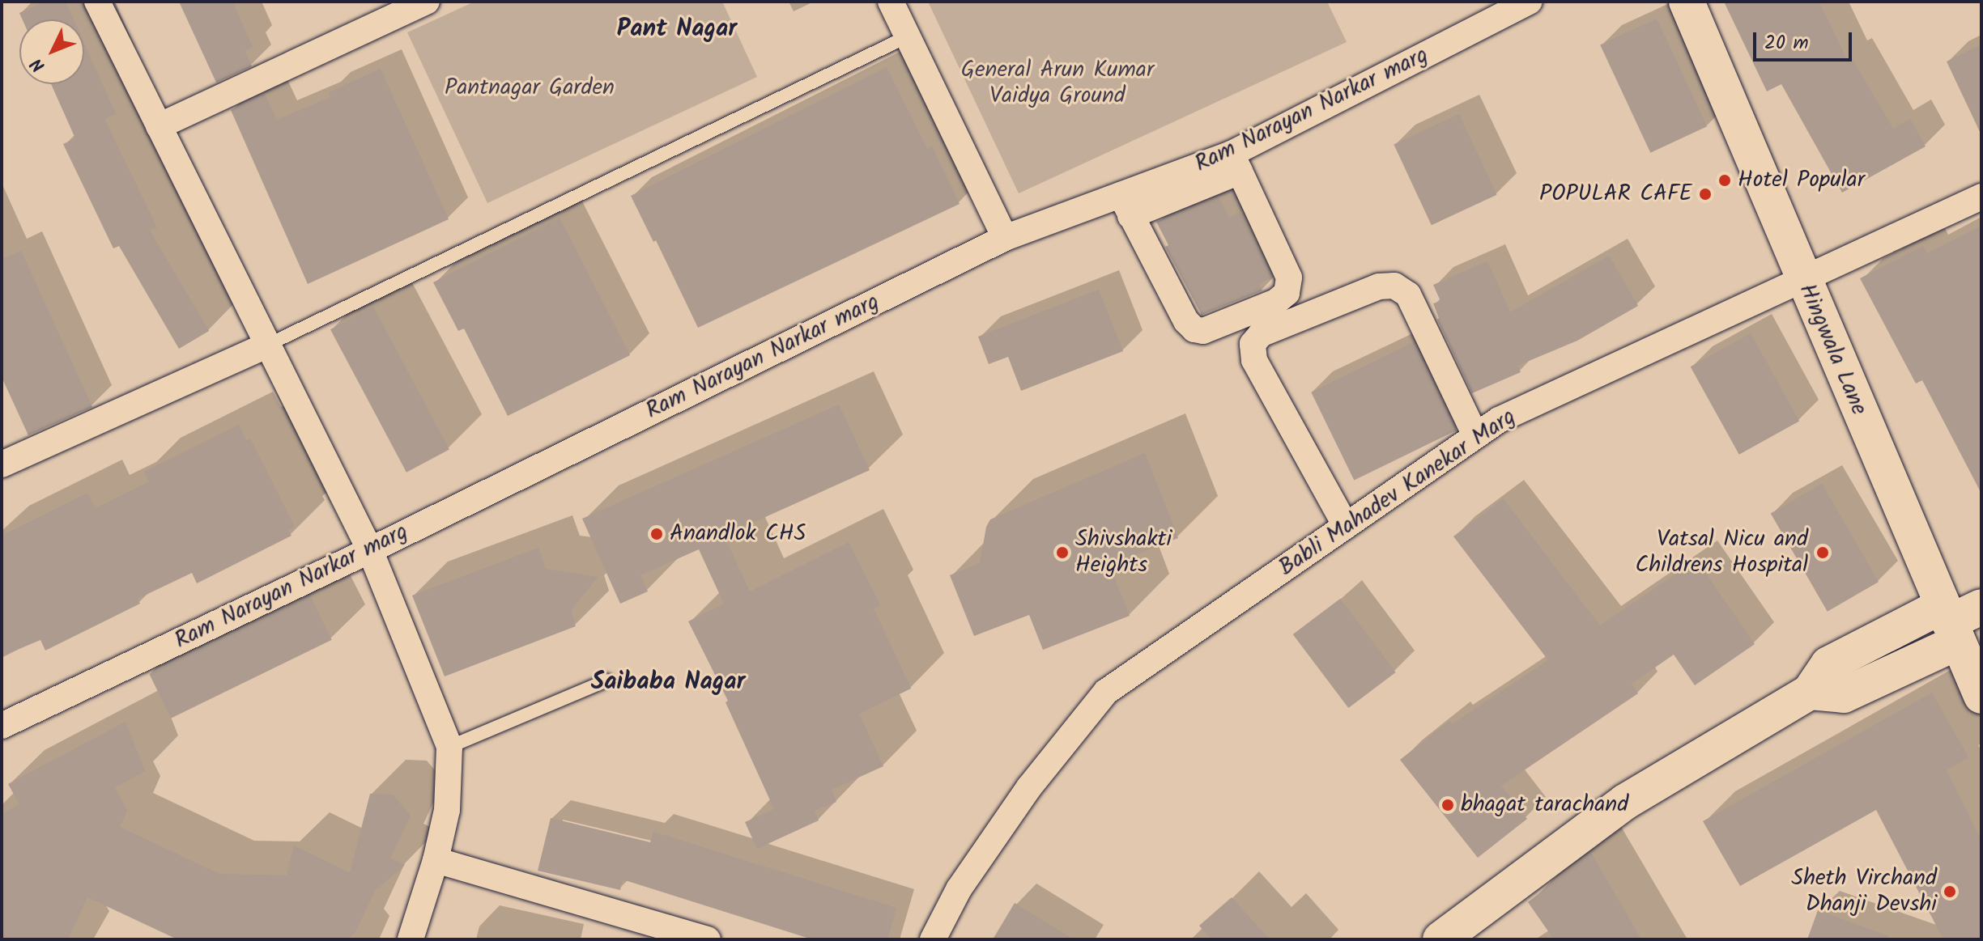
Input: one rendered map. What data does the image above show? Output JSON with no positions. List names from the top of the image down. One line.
{"streets":{"street":["Ram Narayan Narkar marg","Hingwala Lane","Babli Mahadev Kanekar Marg"]},"crossings":[["Hingwala Lane","Babli Mahadev Kanekar Marg"]],"districts":["Pant Nagar","Saibaba Nagar"],"parks":["General Arun Kumar Vaidya Ground","Pantnagar Garden"],"places":["Hotel Popular","POPULAR CAFE","Anandlok CHS","Shivshakti Heights","Vatsal Nicu and Childrens Hospital","bhagat tarachand","Sheth Virchand Dhanji Devshi"],"scale_bar":"20 m","north":"bottom left"}
